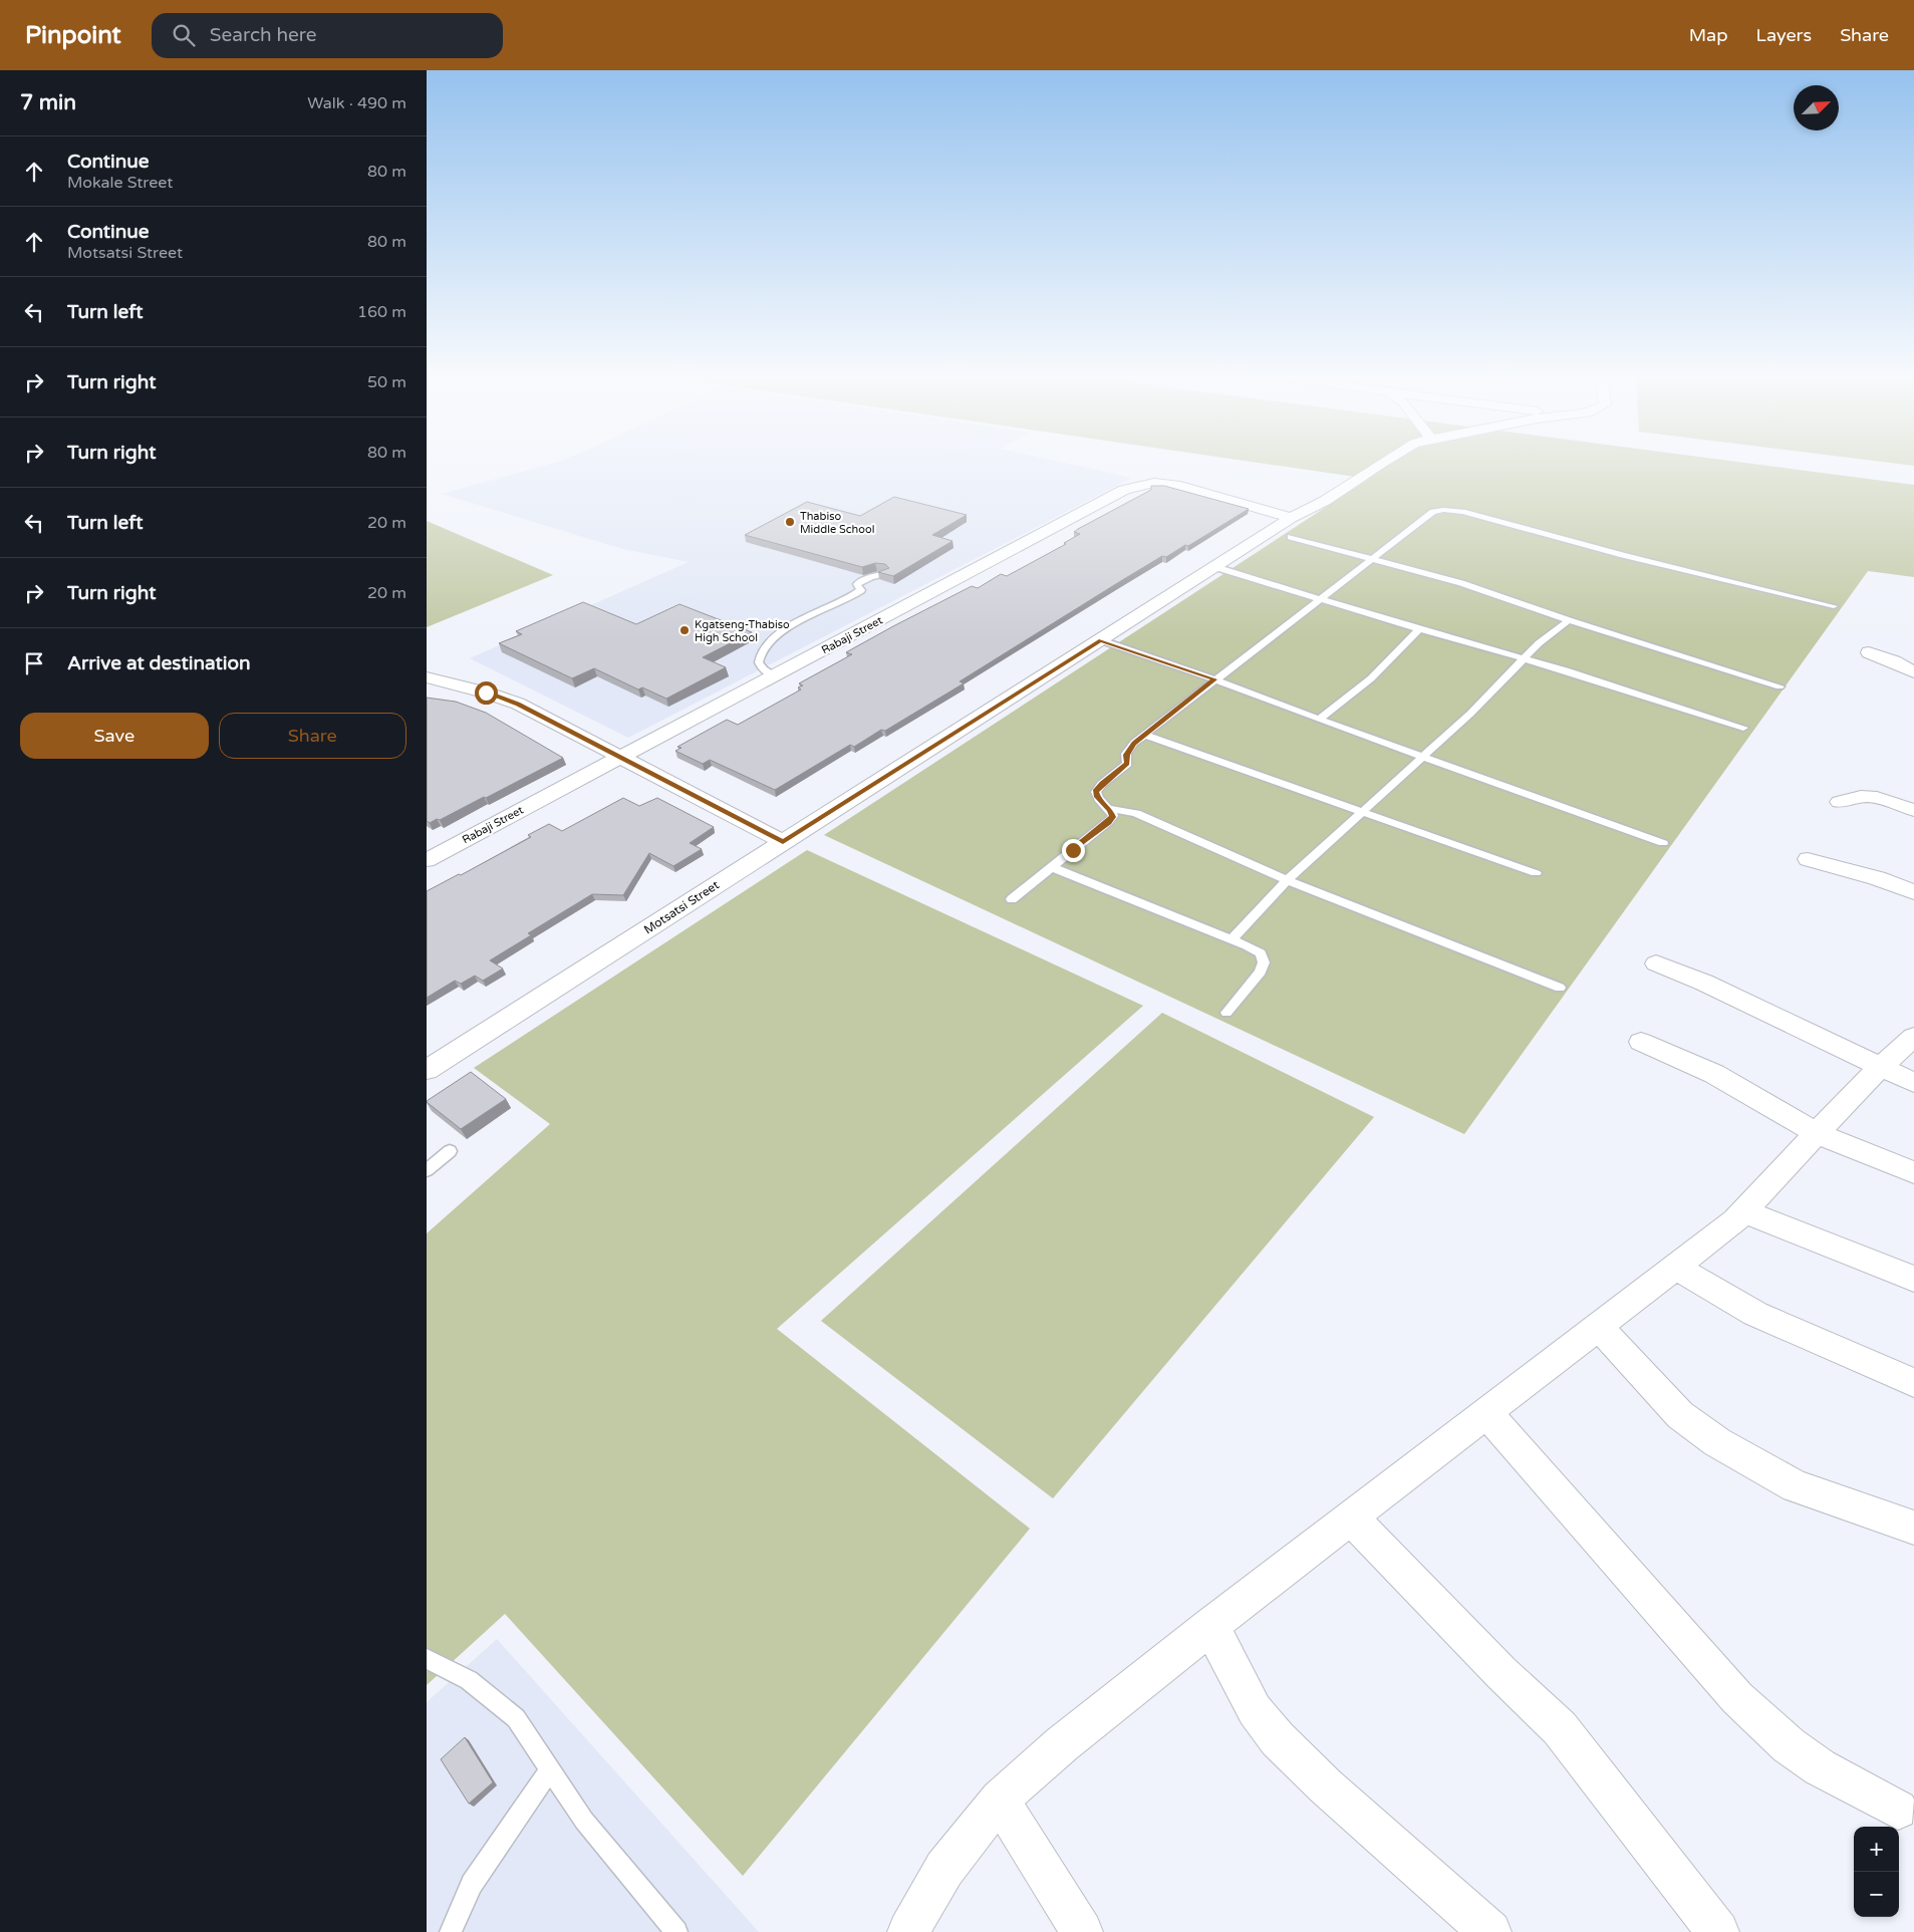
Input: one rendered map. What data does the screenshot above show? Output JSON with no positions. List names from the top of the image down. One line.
{"streets":{"street":["Rabaji Street","Motsatsi Street"]},"crossings":[["Rabaji Street","Motsatsi Street"]],"places":["Thabiso Middle School","Kgatseng-Thabiso High School"],"north":"top right","page":{"header":"Pinpoint","search":"Search here","nav":["Map","Layers","Share"],"heading":["7 min","Walk · 490 m"],"list":[["Continue","Mokale Street","80 m"],["Continue","Motsatsi Street","80 m"],["Turn left","160 m"],["Turn right","50 m"],["Turn right","80 m"],["Turn left","20 m"],["Turn right","20 m"],"Arrive at destination"],"buttons":["Save","Share"],"map_buttons":["+","−"]}}
